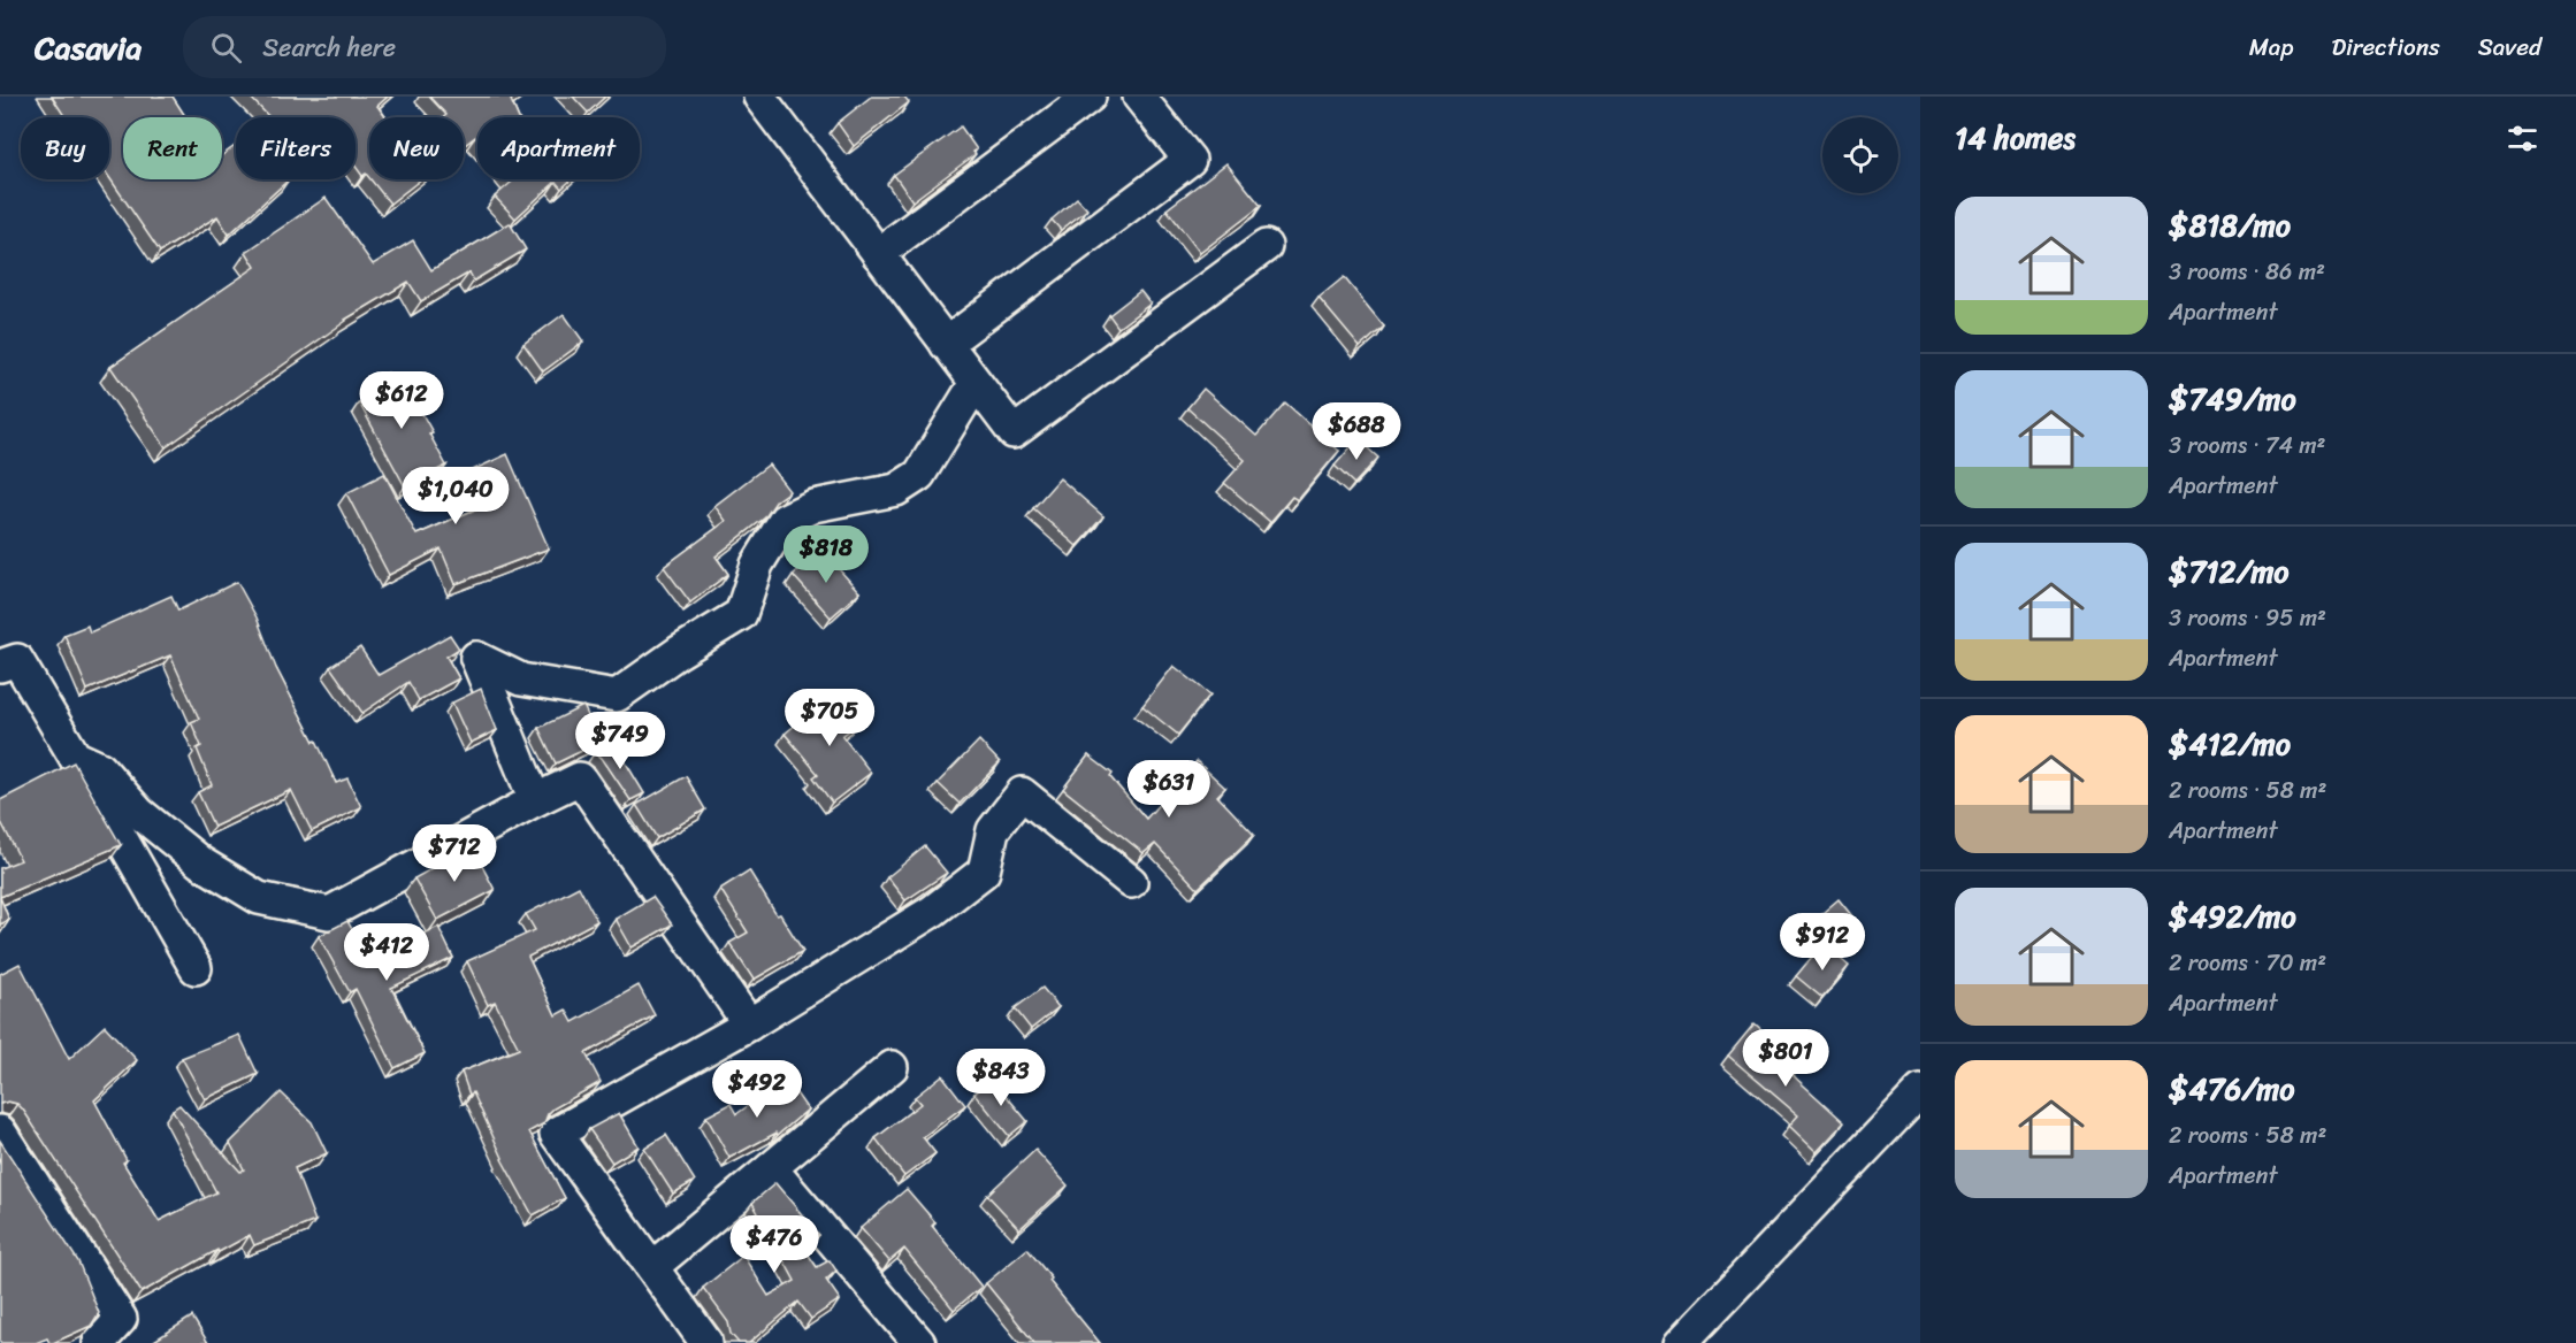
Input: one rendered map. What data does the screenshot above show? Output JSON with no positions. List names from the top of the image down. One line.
{"page":{"header":"Casavia","search":"Search here","nav":["Map","Directions","Saved"],"heading":"14 homes","chip":["Buy","Rent","Filters","New","Apartment"],"list":[{"name":"$818/mo","note":"3 rooms · 86 m² · Apartment"},{"name":"$749/mo","note":"3 rooms · 74 m² · Apartment"},{"name":"$712/mo","note":"3 rooms · 95 m² · Apartment"},{"name":"$412/mo","note":"2 rooms · 58 m² · Apartment"},{"name":"$492/mo","note":"2 rooms · 70 m² · Apartment"},{"name":"$476/mo","note":"2 rooms · 58 m² · Apartment"}],"price":["$612","$688","$1,040","$818","$705","$749","$631","$712","$912","$412","$801","$843","$492","$476"]}}
